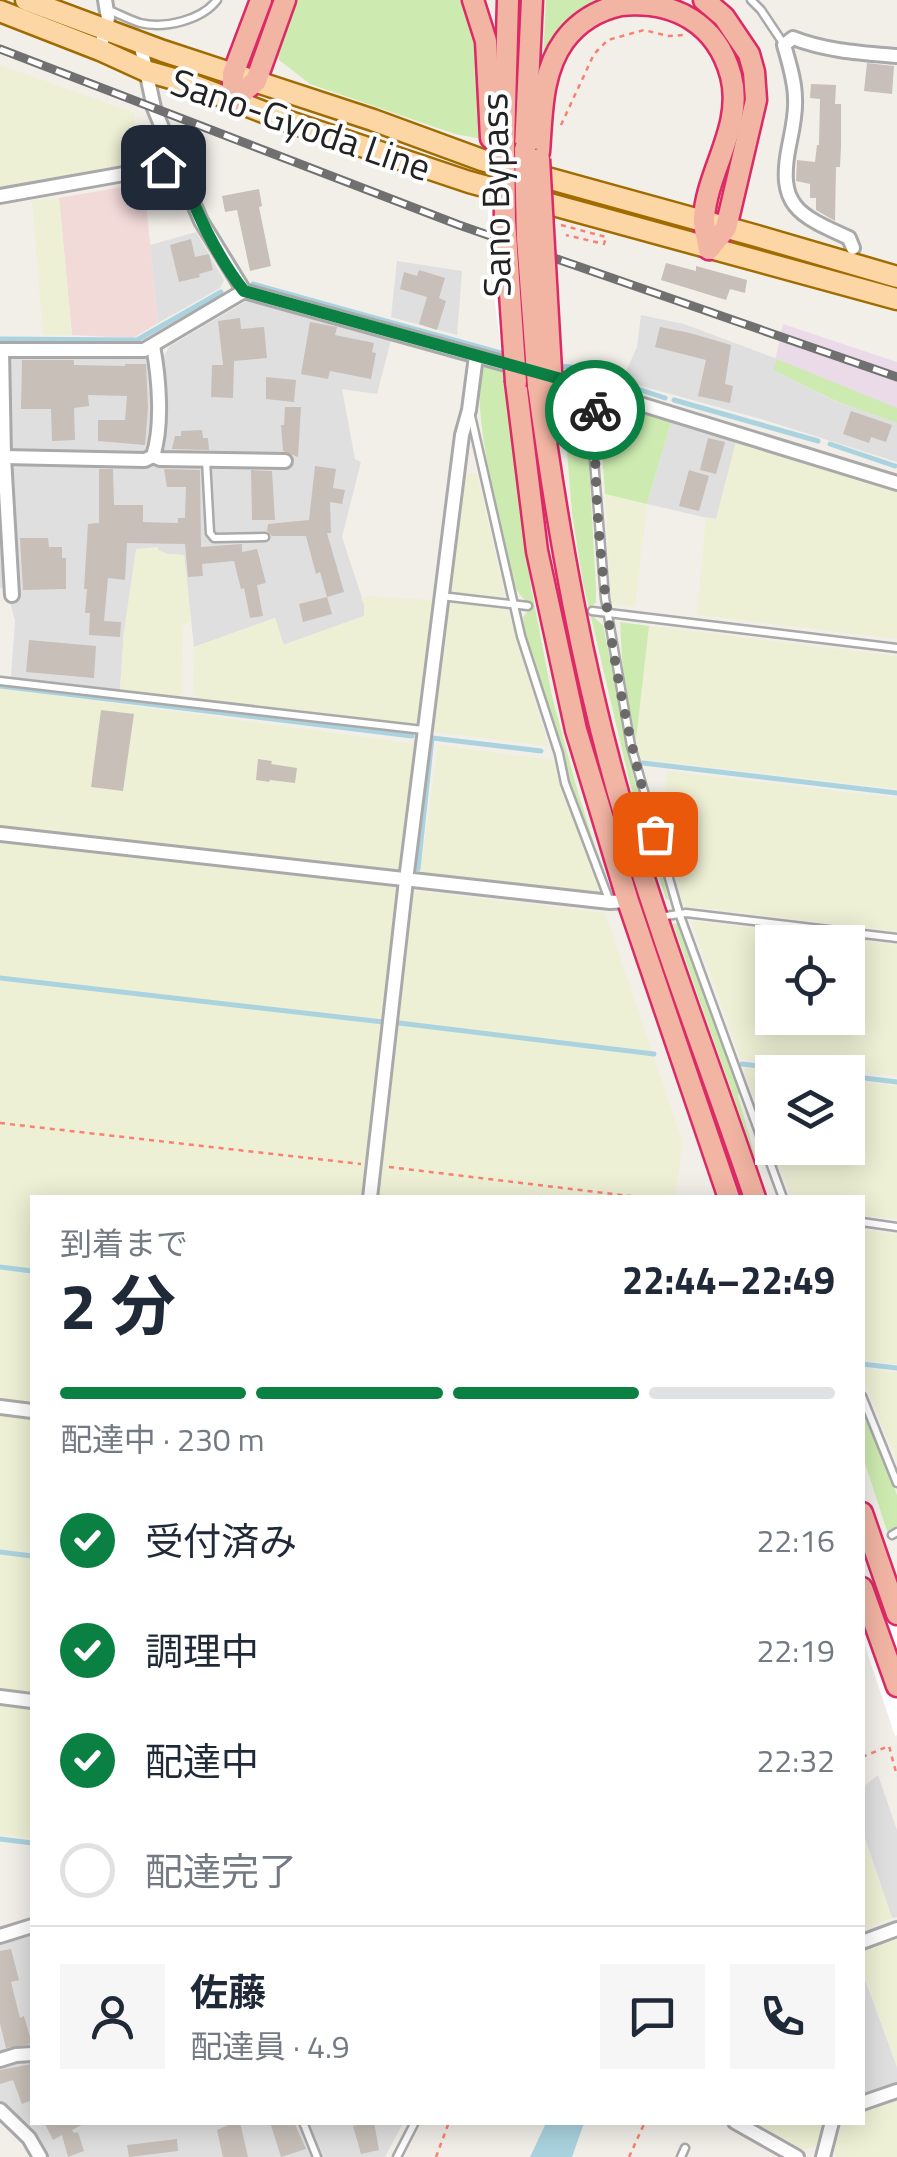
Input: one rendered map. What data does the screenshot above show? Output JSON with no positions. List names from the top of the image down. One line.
{"streets":{"highway":["Sano Bypass"],"main road":["Sano-Gyoda Line"]},"page":{"heading":["2 分","到着まで","22:44–22:49"],"panel":["佐藤","配達員 · 4.9"],"bar":"配達中 · 230 m","list":[["受付済み","22:16"],["調理中","22:19"],["配達中","22:32"],"配達完了"]}}
